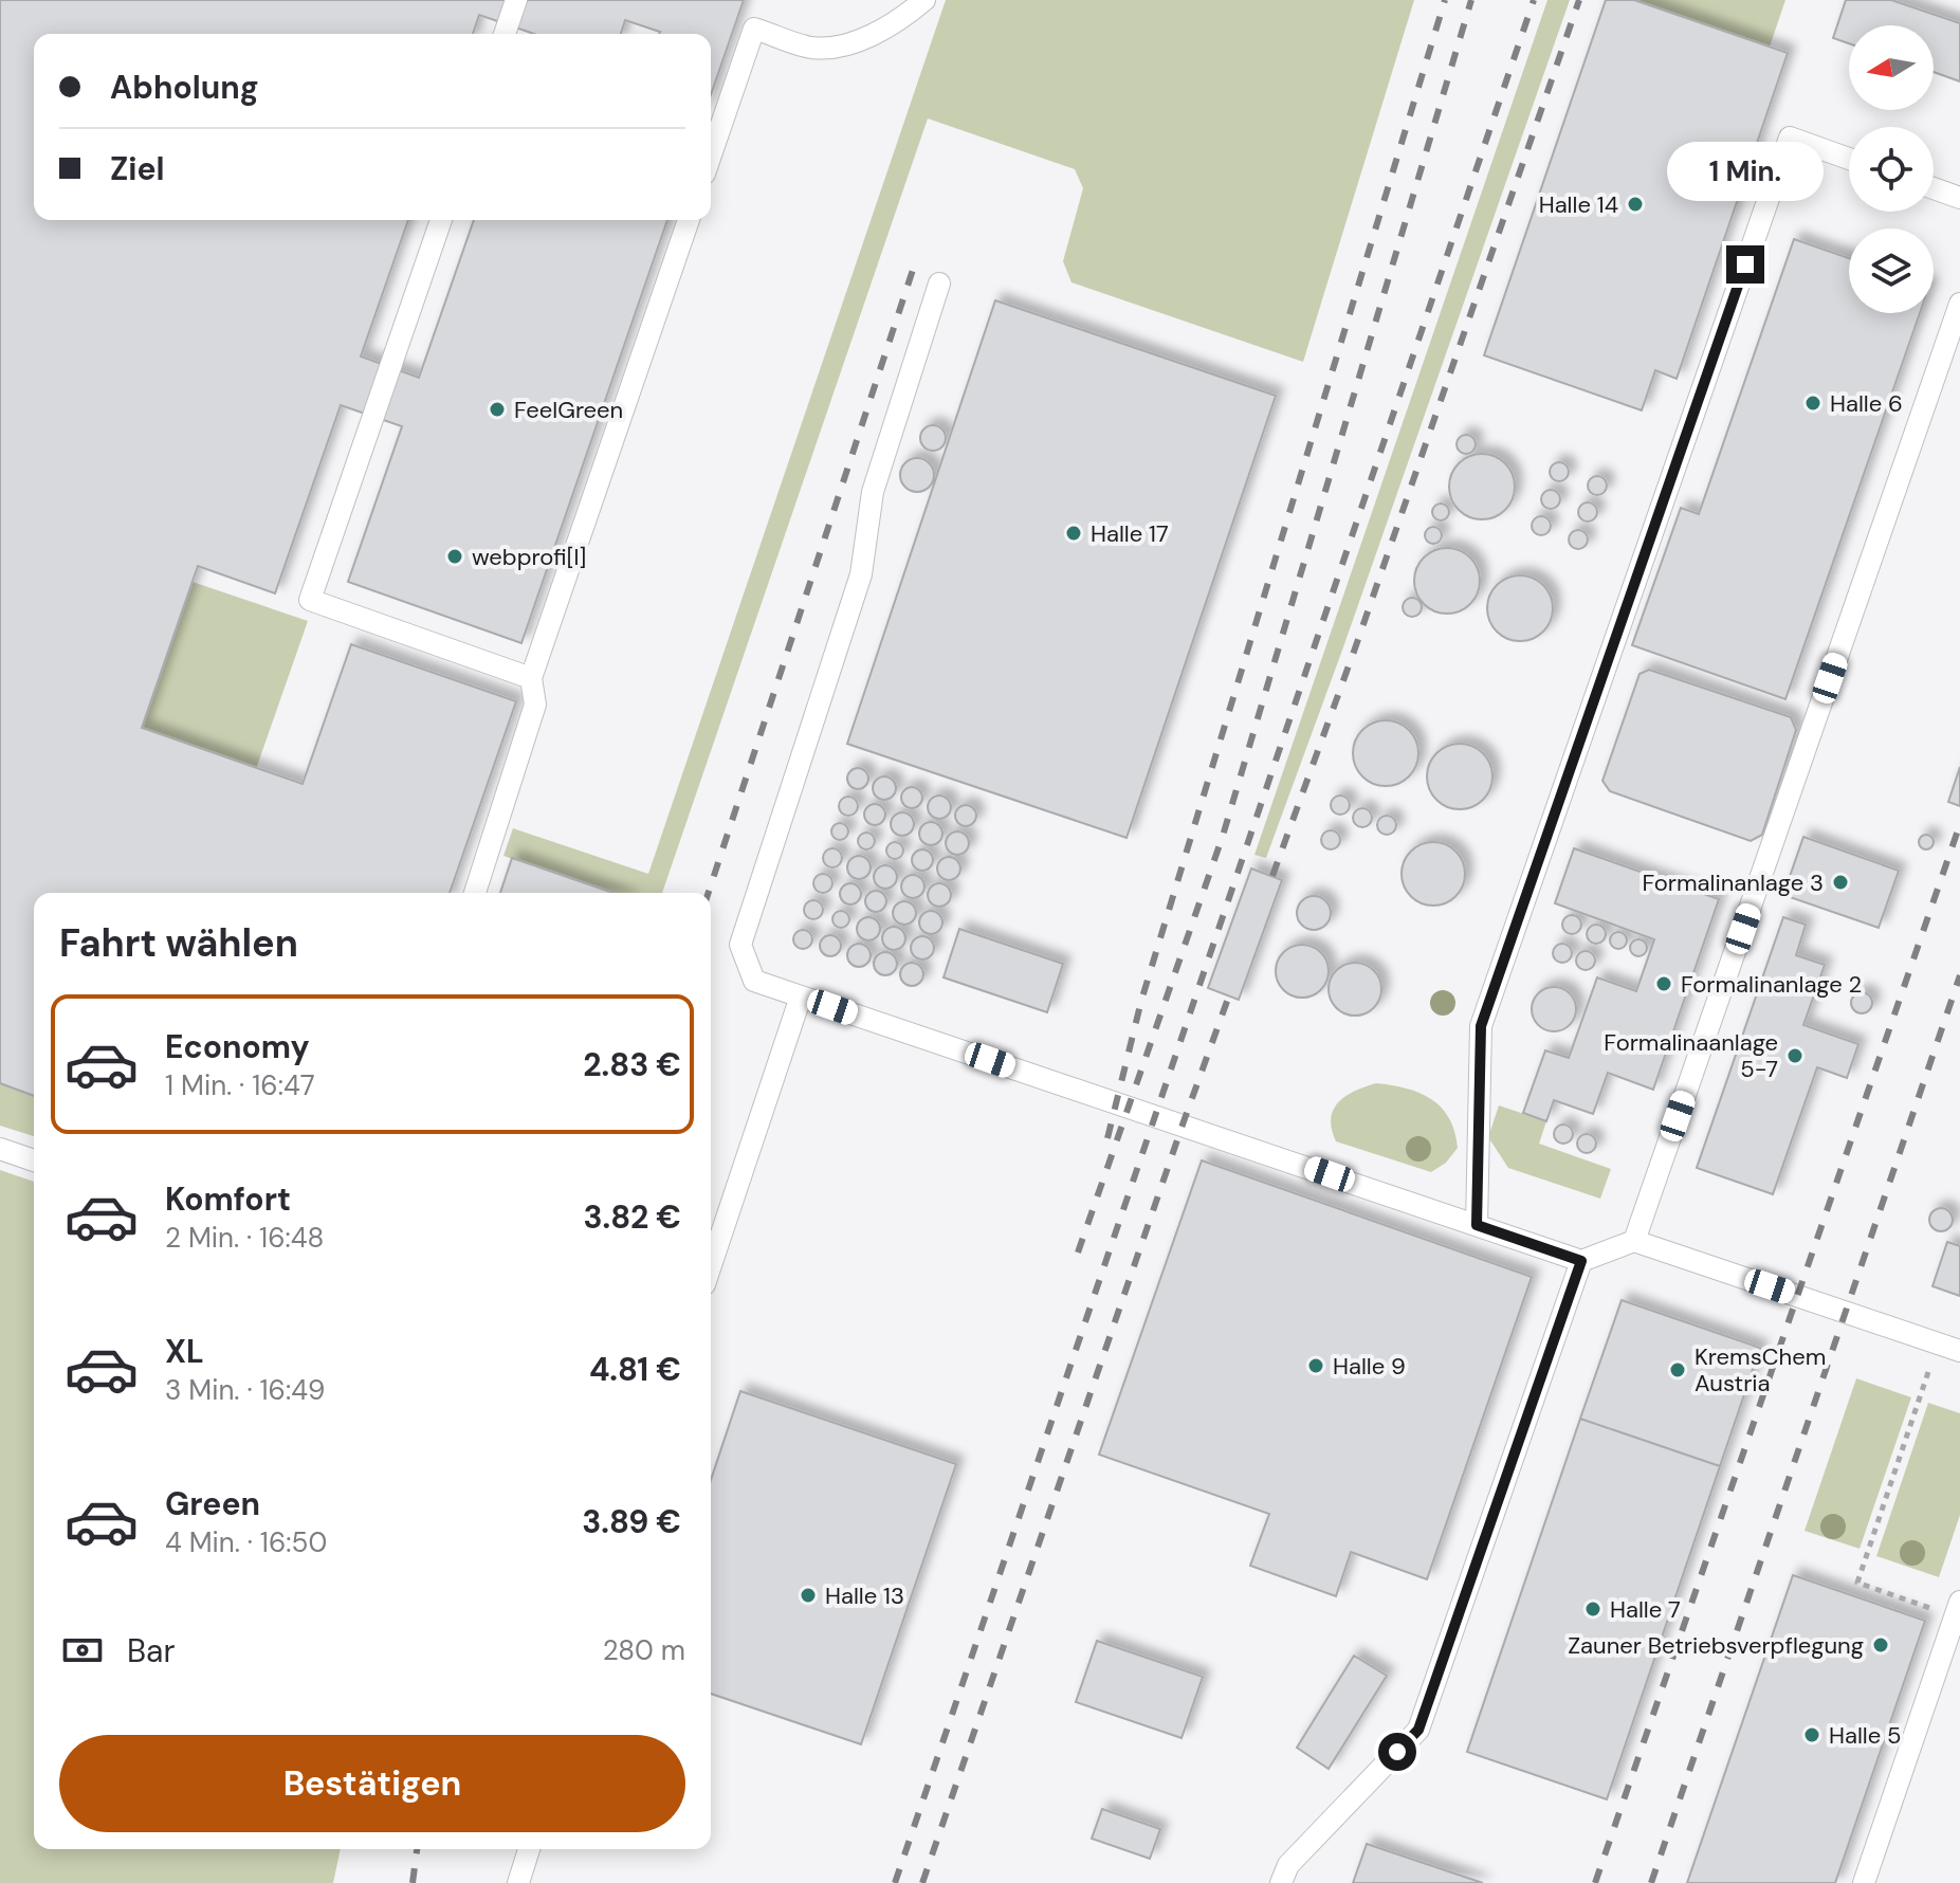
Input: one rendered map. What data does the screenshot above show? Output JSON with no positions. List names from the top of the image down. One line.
{"places":["Halle 14","Halle 6","FeelGreen","Halle 17","webprofi[l]","Formalinanlage 3","Formalinanlage 2","Formalinaanlage 5-7","Halle 9","KremsChem Austria","Halle 13","Halle 7","Zauner Betriebsverpflegung","Halle 5"],"north":"left","page":{"banner":["Abholung","Ziel"],"bubble":"1 Min.","heading":"Fahrt wählen","list":[{"name":"Economy","note":"1 Min. · 16:47","value":"2.83 €"},{"name":"Komfort","note":"2 Min. · 16:48","value":"3.82 €"},{"name":"XL","note":"3 Min. · 16:49","value":"4.81 €"},{"name":"Green","note":"4 Min. · 16:50","value":"3.89 €"}],"pay":["Bar","280 m"],"buttons":"Bestätigen"}}
